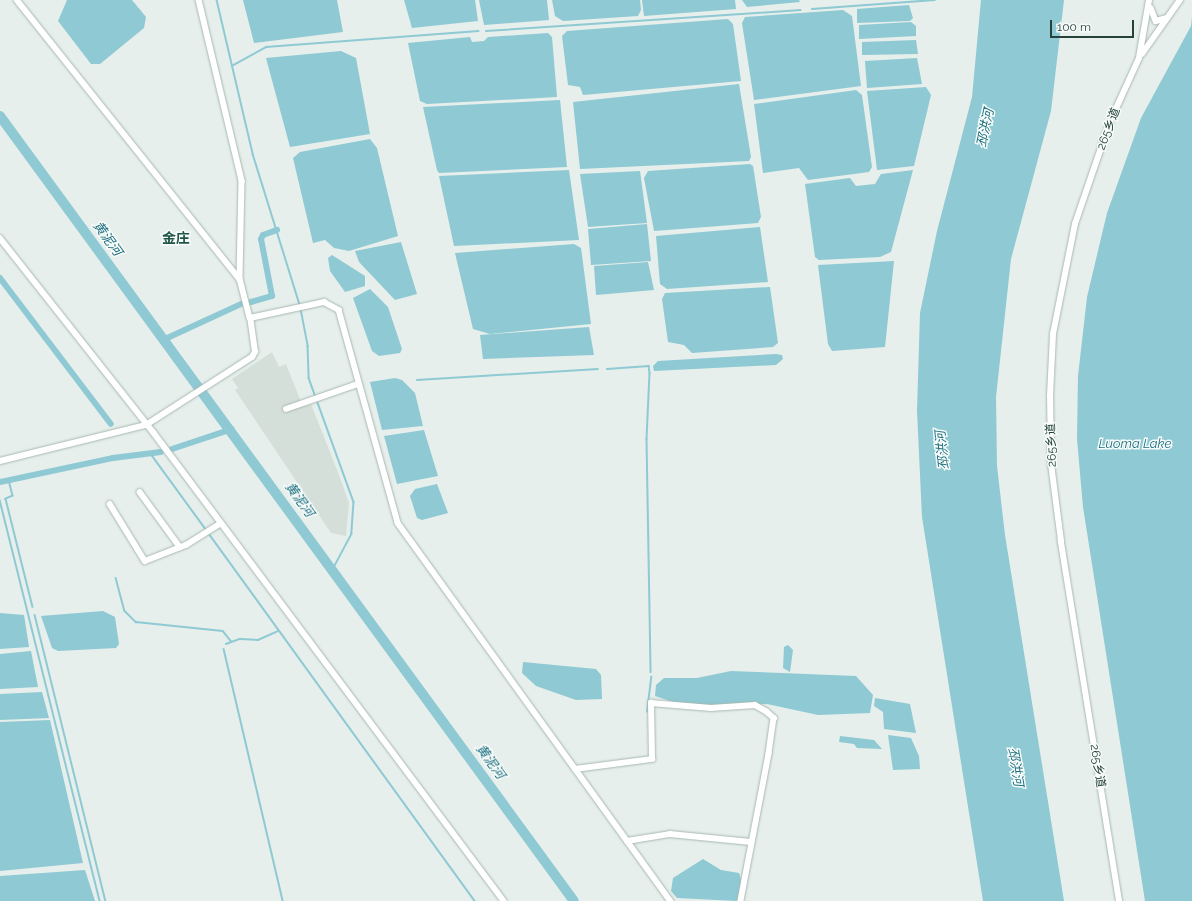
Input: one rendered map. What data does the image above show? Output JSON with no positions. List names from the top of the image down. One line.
{"streets":{"street":["265乡道"]},"districts":["金庄"],"water":["邳洪河","黄泥河","Luoma Lake"],"scale_bar":"100 m"}
